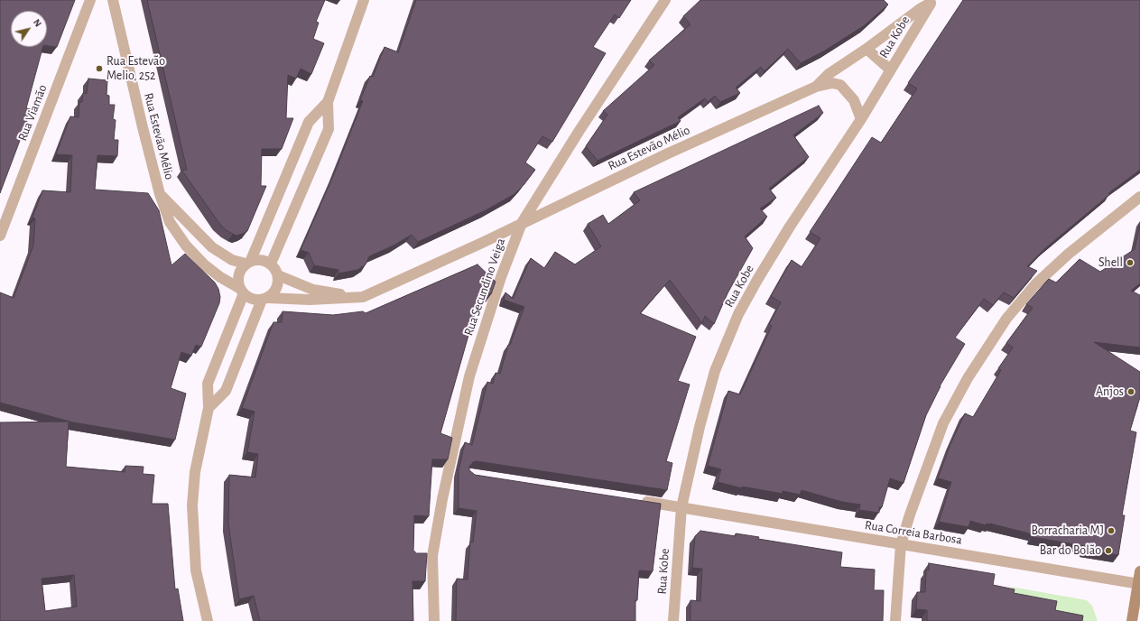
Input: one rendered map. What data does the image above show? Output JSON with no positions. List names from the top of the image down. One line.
{"streets":{"street":["Rua Kobe","Rua Viamão","Rua Estevão Mélio","Rua Secundino Veiga","Rua Correia Barbosa"]},"crossings":[["Rua Kobe","Rua Estevão Mélio"],["Rua Kobe","Rua Correia Barbosa"],["Rua Estevão Mélio","Rua Secundino Veiga"]],"places":["Rua Estevão Melio, 252","Shell","Anjos","Borracharia MJ","Bar do Bolão"],"north":"top right"}
